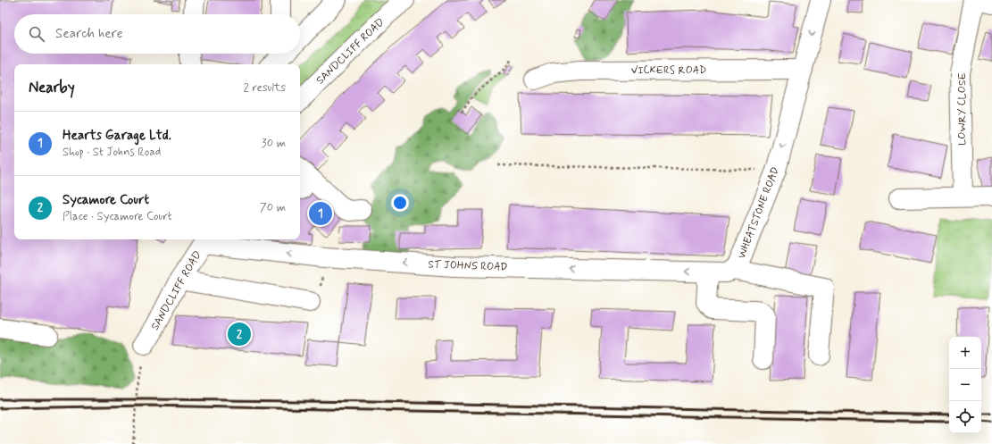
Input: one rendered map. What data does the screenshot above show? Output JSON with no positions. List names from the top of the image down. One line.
{"streets":{"street":["SANDCLIFF ROAD","VICKERS ROAD","LOWRY CLOSE","WHEATSTONE ROAD","ST JOHNS ROAD"]},"crossings":[["SANDCLIFF ROAD","ST JOHNS ROAD"],["VICKERS ROAD","WHEATSTONE ROAD"],["WHEATSTONE ROAD","ST JOHNS ROAD"]],"one_way":["WHEATSTONE ROAD","ST JOHNS ROAD"],"page":{"search":"Search here","heading":["Nearby","2 results"],"list":[{"mark":"1","name":"Hearts Garage Ltd.","note":"Shop · St Johns Road","value":"30 m"},{"mark":"2","name":"Sycamore Court","note":"Place · Sycamore Court","value":"70 m"}],"pins":["1","2"],"map_buttons":["+","−"]}}
